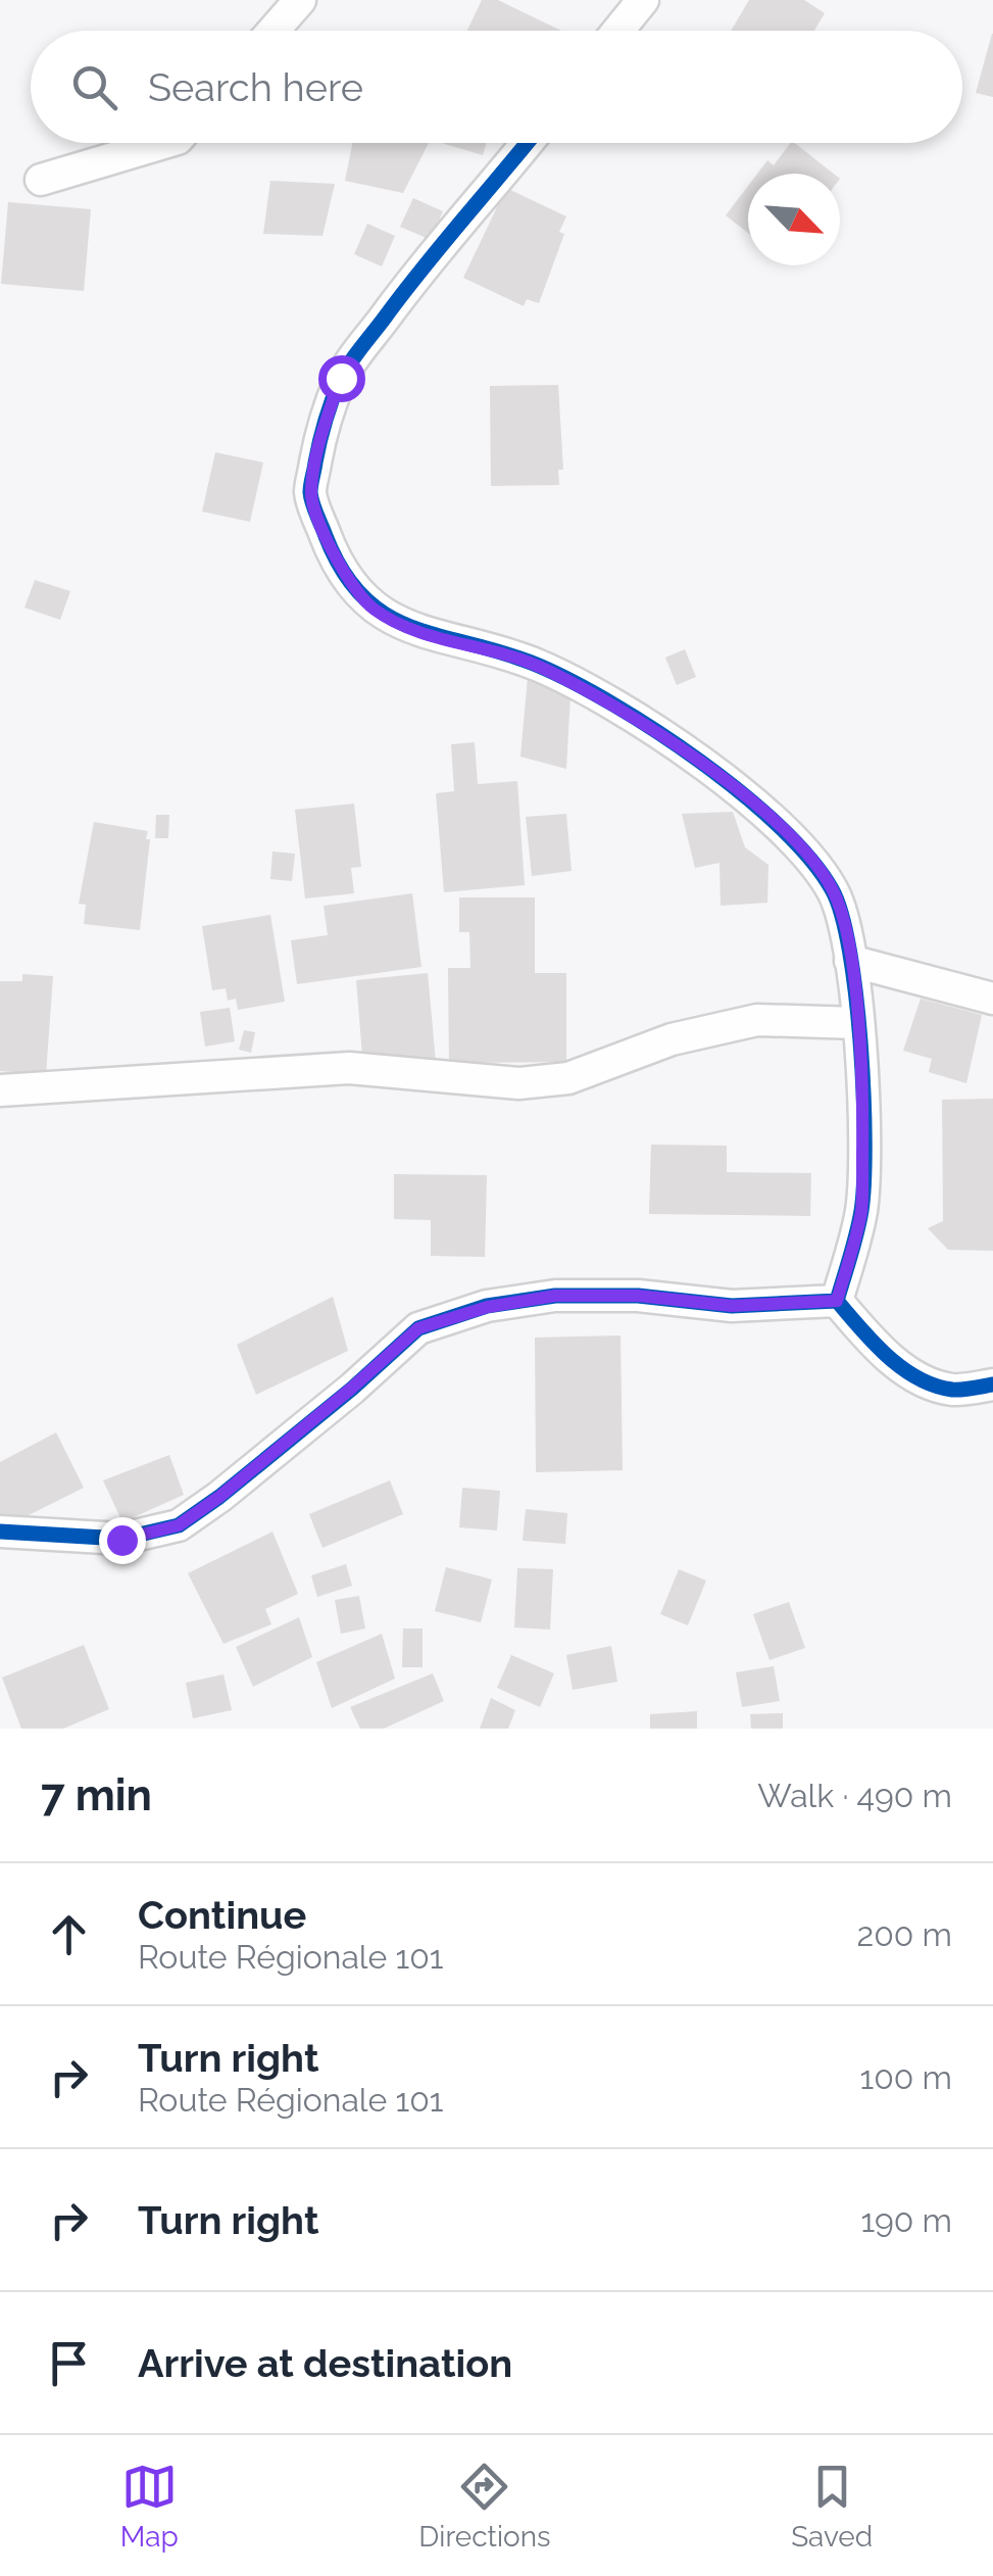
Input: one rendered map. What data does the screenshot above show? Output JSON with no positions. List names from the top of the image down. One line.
{"north":"bottom right","page":{"search":"Search here","heading":["7 min","Walk · 490 m"],"list":[["Continue","Route Régionale 101","200 m"],["Turn right","Route Régionale 101","100 m"],["Turn right","190 m"],"Arrive at destination"],"nav":["Map","Directions","Saved"]}}
